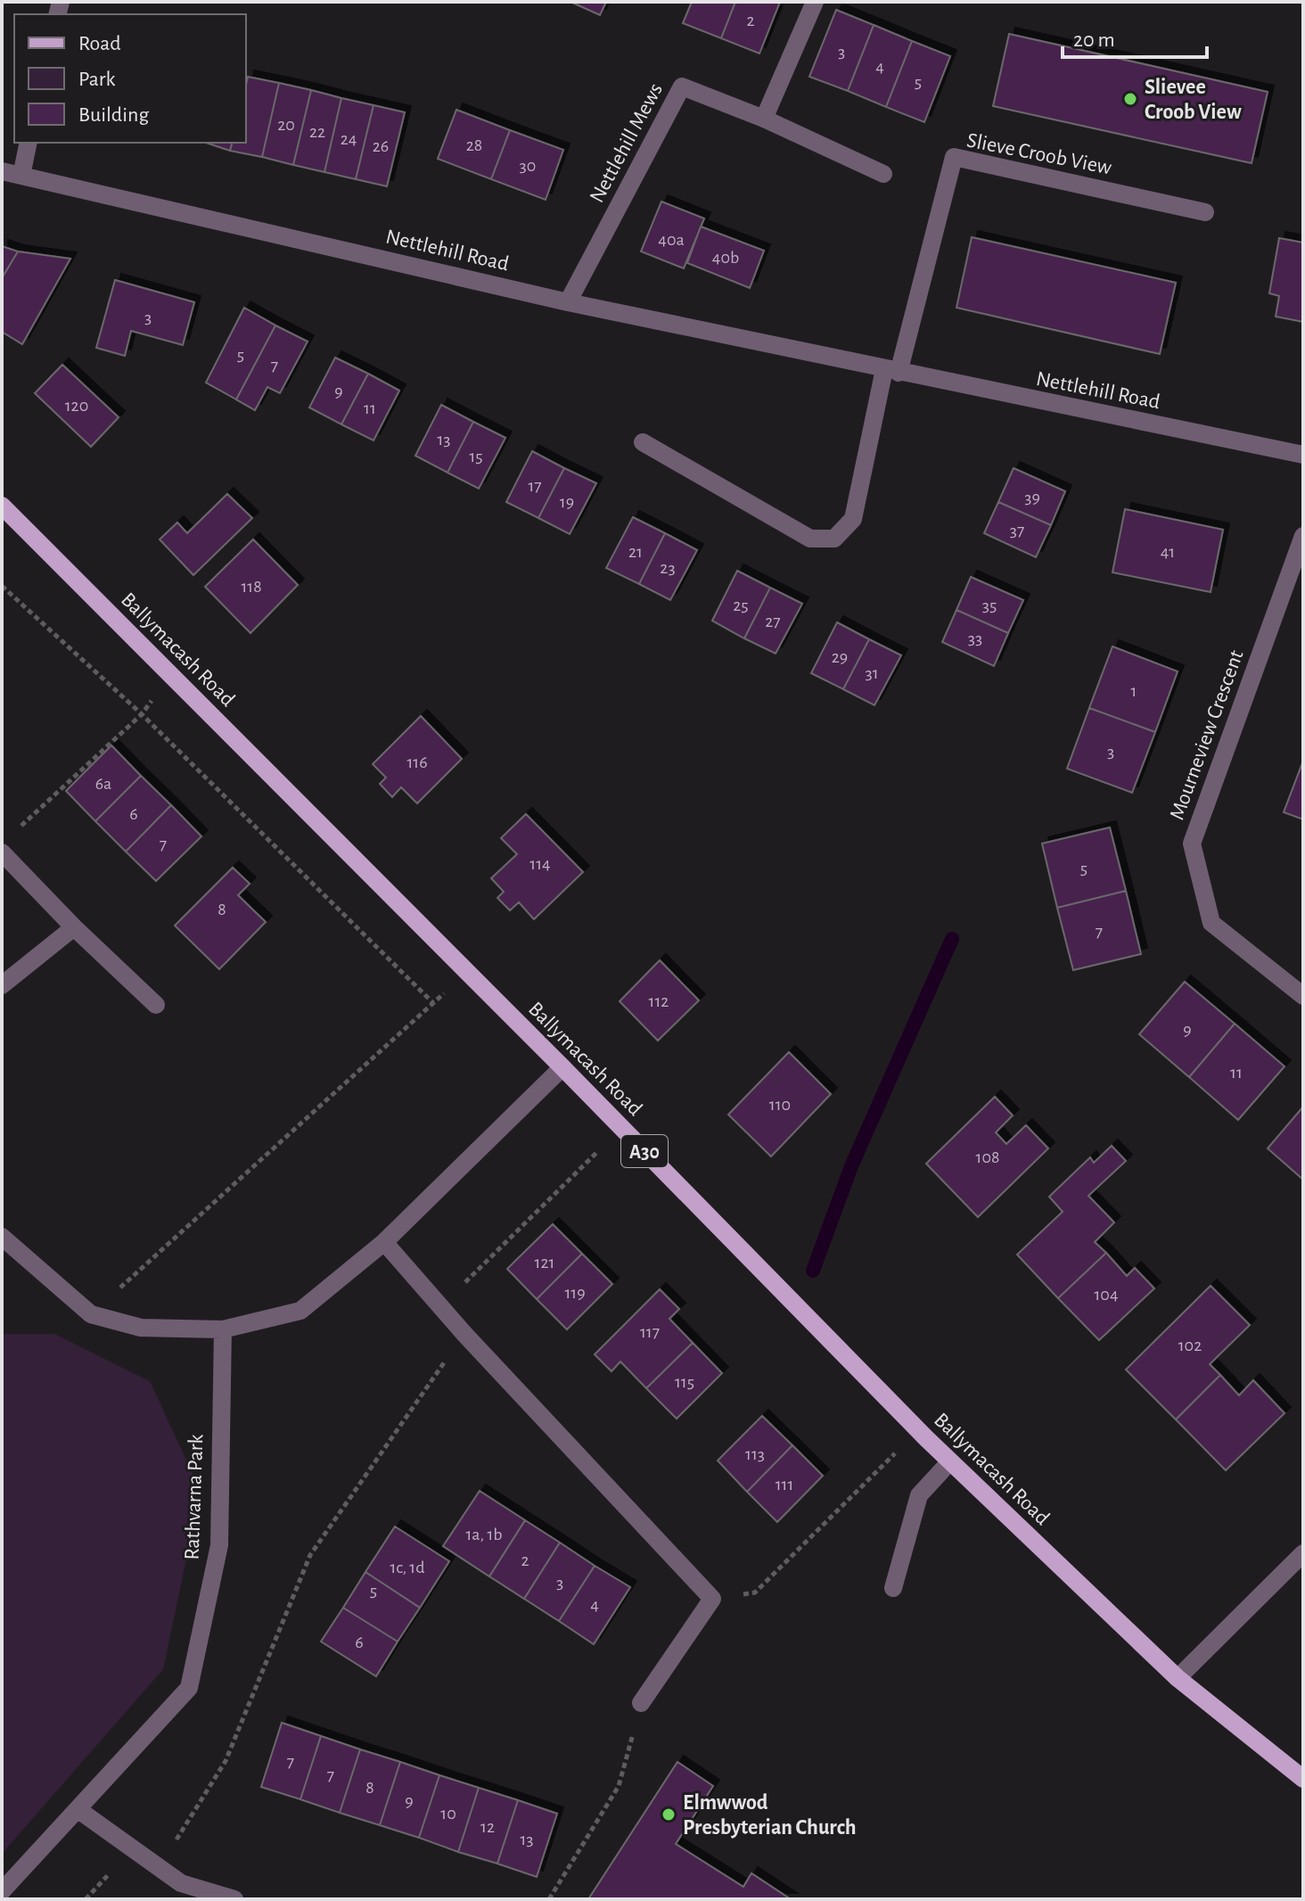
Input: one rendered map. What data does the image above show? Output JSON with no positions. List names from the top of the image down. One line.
{"streets":{"main road":["Ballymacash Road","A30"],"street":["Nettlehill Mews","Slieve Croob View","Nettlehill Road","Mourneview Crescent","Rathvarna Park"]},"crossings":[["Nettlehill Mews","Nettlehill Road"],["Slieve Croob View","Nettlehill Road"]],"places":["Slievee Croob View","Elmwwod Presbyterian Church"],"house_numbers":["2","3","4","5","20","22","24","28","26","30","40a","40b","3","5","7","9","120","11","13","15","17","39","19","37","21","41","23","118","25","35","27","33","29","31","1","3","116","6a","6","7","114","5","8","7","112","9","11","110","108","121","119","104","117","102","115","113","111","1a, 1b","2","1c, 1d","3","5","4","6","7","7","8","9","10","12","13"],"legend":["Road","Park","Building"],"scale_bar":"20 m"}
